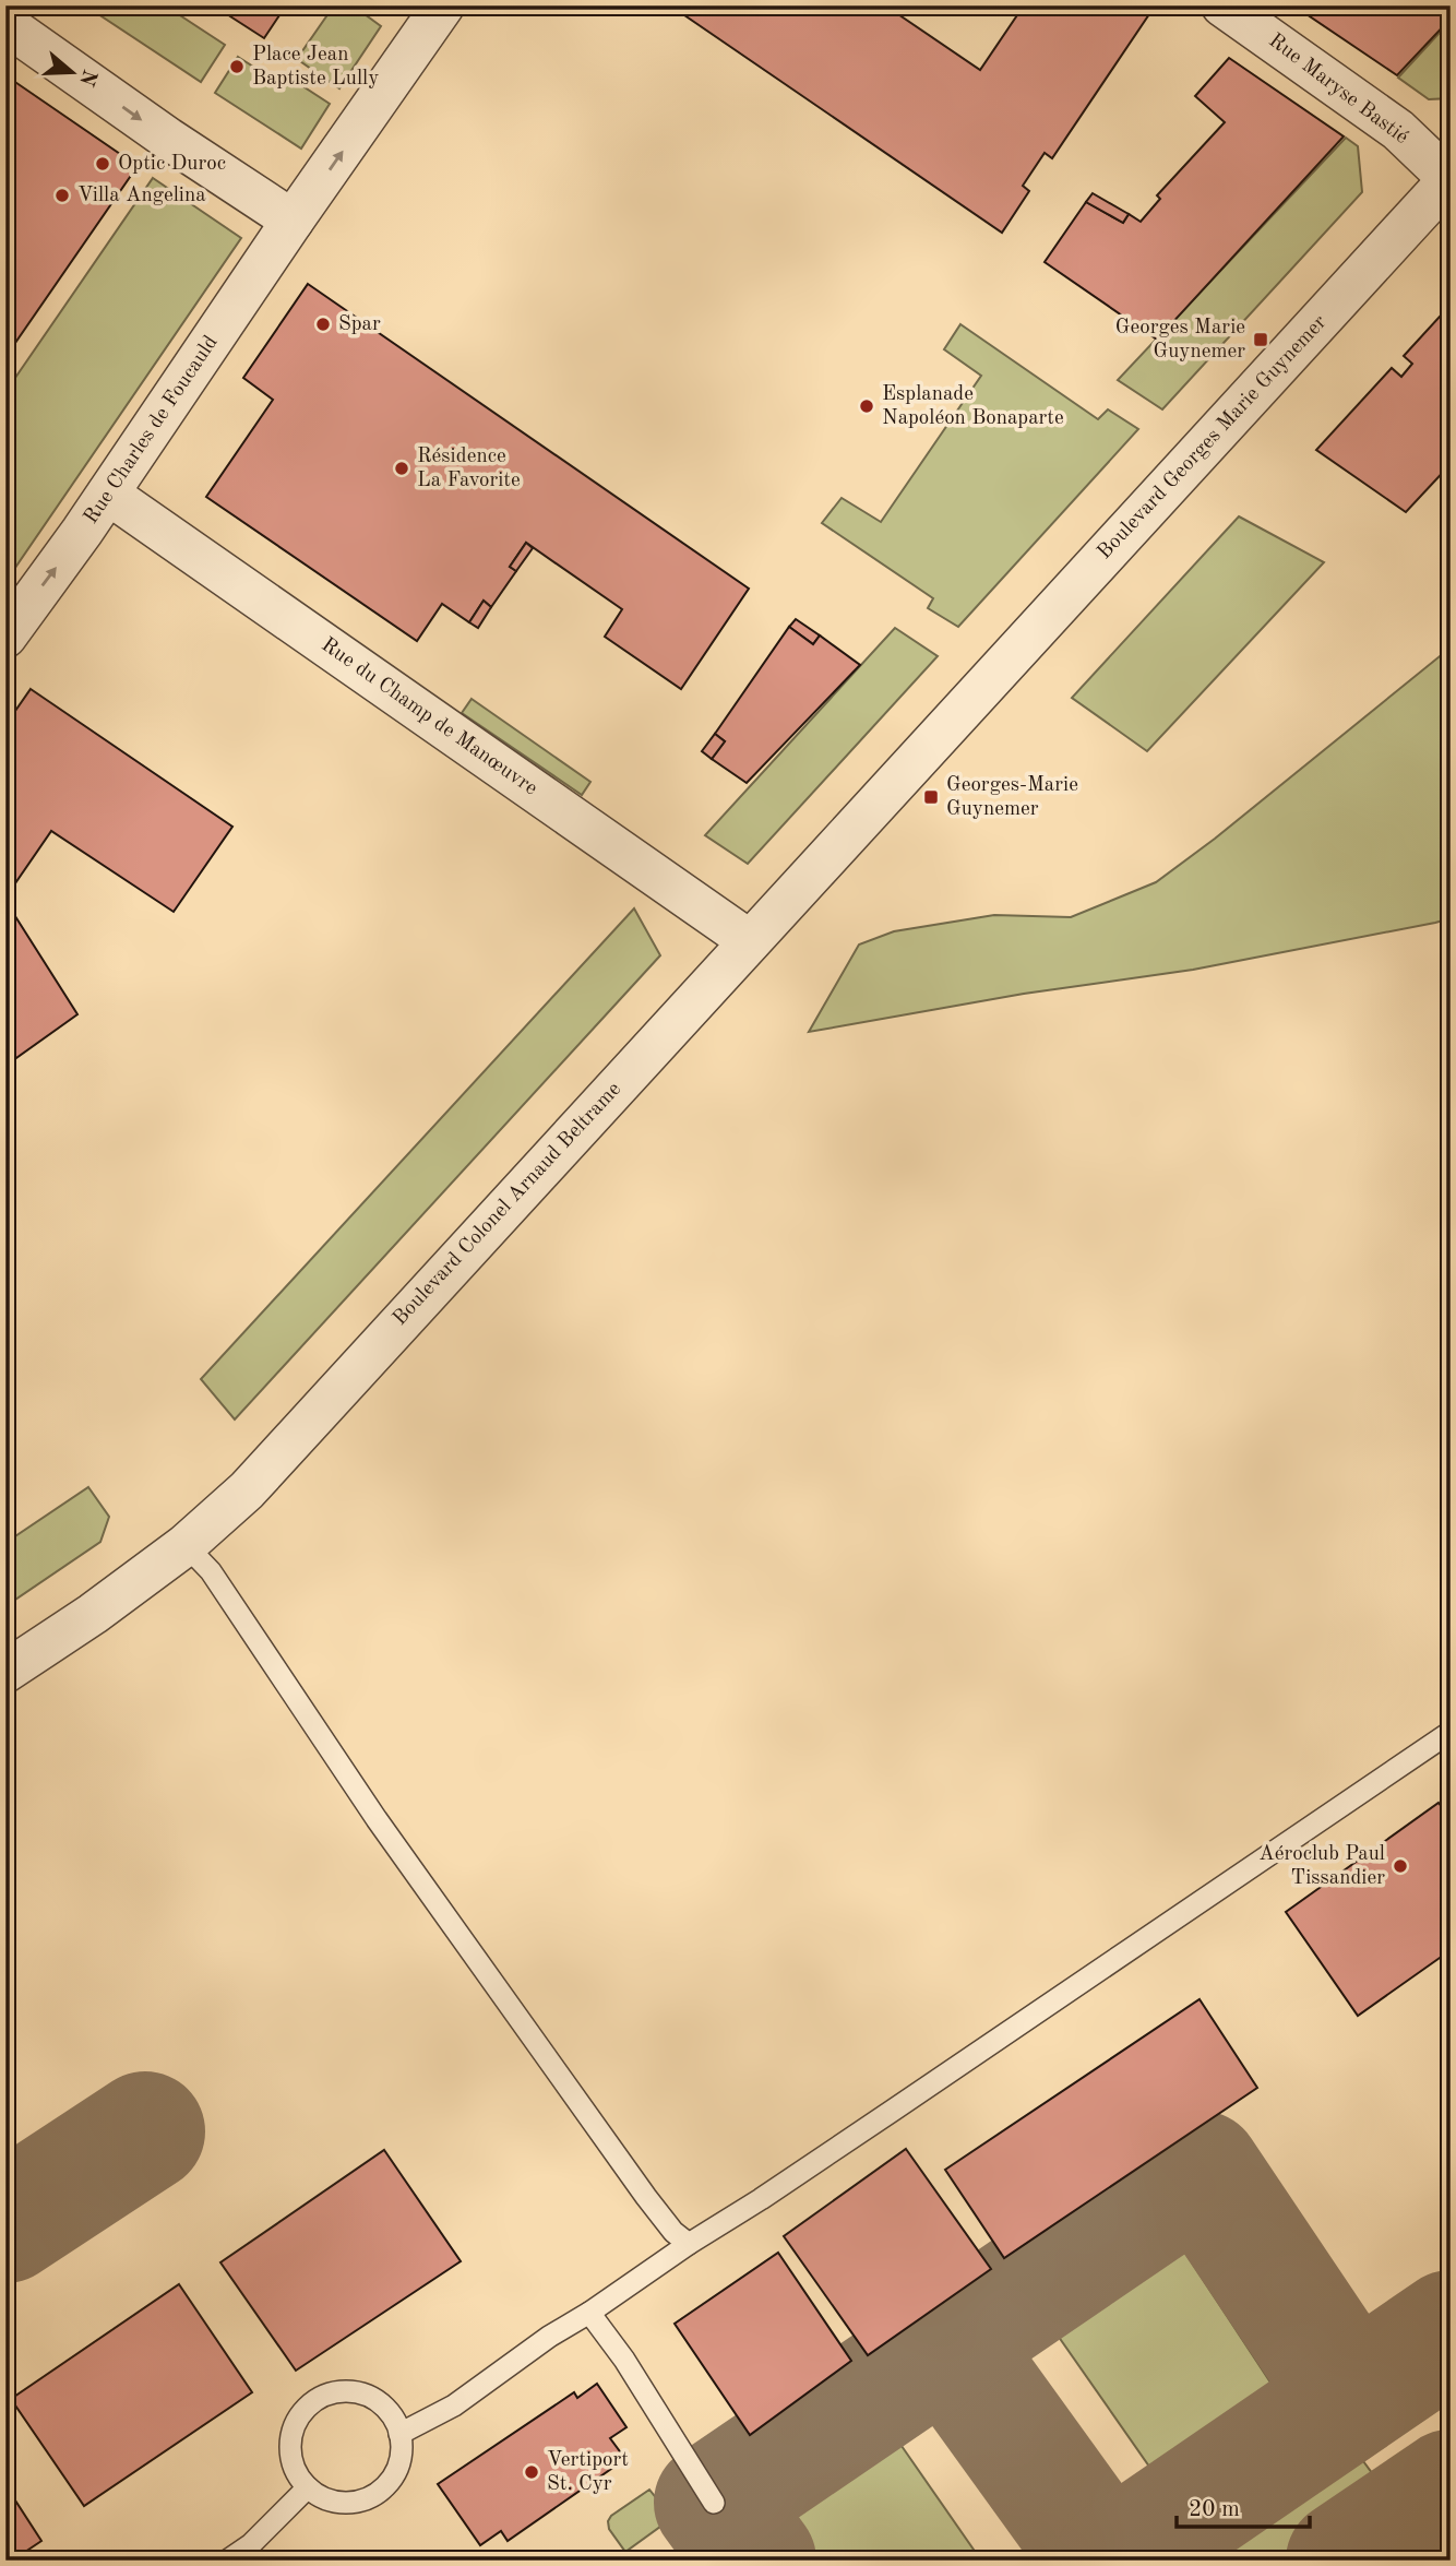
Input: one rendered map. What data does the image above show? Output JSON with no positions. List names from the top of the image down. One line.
{"streets":{"street":["Rue Maryse Bastié","Rue Charles de Foucauld","Boulevard Georges Marie Guynemer","Rue du Champ de Manœuvre","Boulevard Colonel Arnaud Beltrame"]},"crossings":[["Rue Maryse Bastié","Boulevard Georges Marie Guynemer"],["Rue Charles de Foucauld","Rue du Champ de Manœuvre"],["Boulevard Georges Marie Guynemer","Boulevard Colonel Arnaud Beltrame"],["Rue du Champ de Manœuvre","Boulevard Colonel Arnaud Beltrame"]],"one_way":["Rue Charles de Foucauld"],"places":{"other":["Place Jean Baptiste Lully","Optic Duroc","Villa Angelina","Spar","Esplanade Napoléon Bonaparte","Résidence La Favorite","Aéroclub Paul Tissandier","Vertiport St. Cyr"],"transit":["Georges Marie Guynemer","Georges-Marie Guynemer"]},"scale_bar":"20 m","north":"right"}
